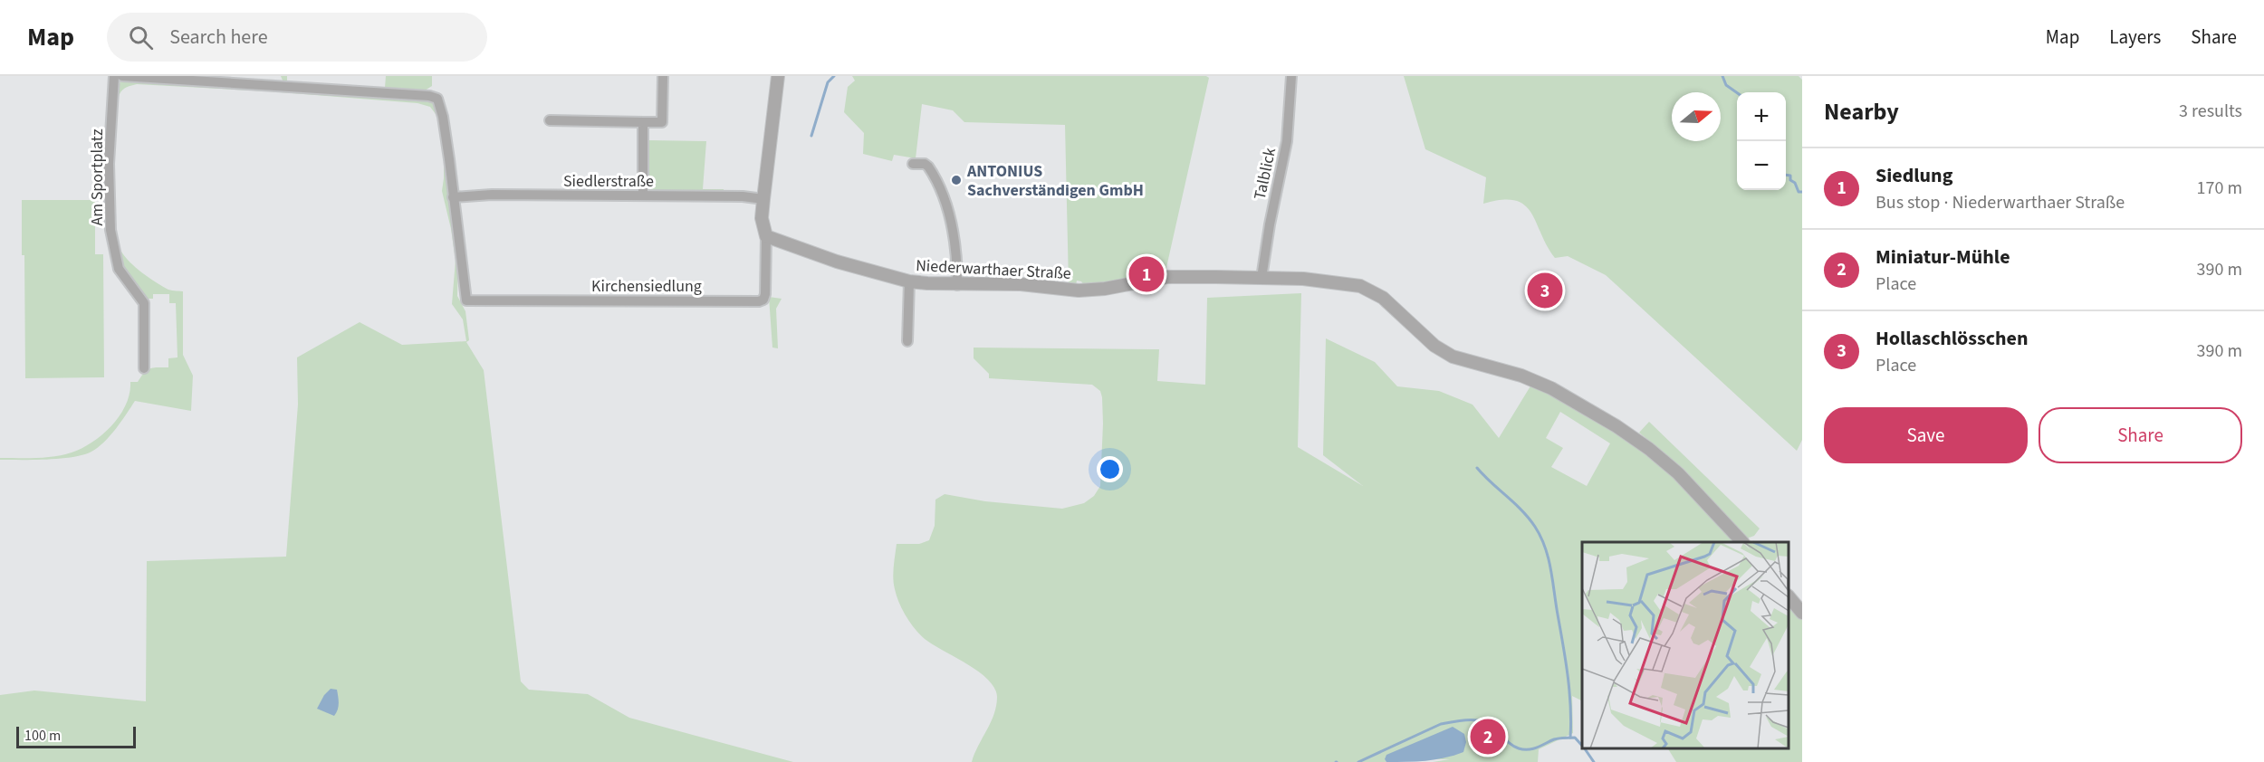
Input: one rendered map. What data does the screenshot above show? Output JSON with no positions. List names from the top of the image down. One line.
{"streets":{"street":["Talblick","Am Sportplatz","Siedlerstraße","Niederwarthaer Straße","Kirchensiedlung"]},"crossings":[["Talblick","Niederwarthaer Straße"],["Siedlerstraße","Kirchensiedlung"],["Niederwarthaer Straße","Kirchensiedlung"]],"places":["ANTONIUS Sachverständigen GmbH"],"scale_bar":"100 m","north":"right","page":{"header":"Map","search":"Search here","nav":["Map","Layers","Share"],"heading":["Nearby","3 results"],"map_buttons":["+","−"],"list":[{"mark":"1","name":"Siedlung","note":"Bus stop · Niederwarthaer Straße","value":"170 m"},{"mark":"2","name":"Miniatur-Mühle","note":"Place","value":"390 m"},{"mark":"3","name":"Hollaschlösschen","note":"Place","value":"390 m"}],"pins":["1","3","2"],"buttons":["Save","Share"],"scale":"100 m"}}
